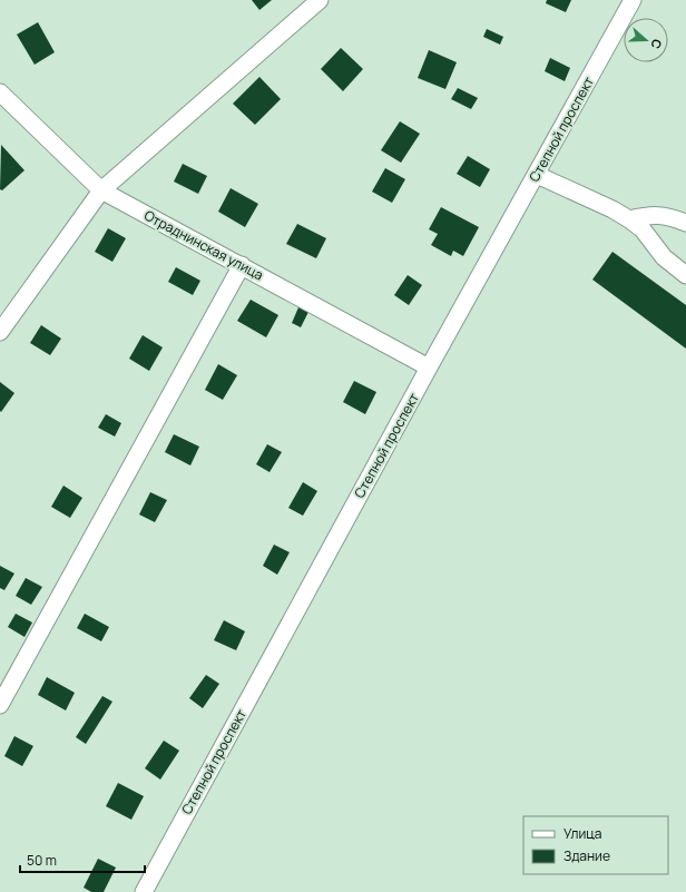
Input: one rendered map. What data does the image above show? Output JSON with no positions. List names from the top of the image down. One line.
{"streets":{"street":["Степной проспект","Отраднинская улица"]},"crossings":[["Степной проспект","Отраднинская улица"]],"legend":["Улица","Здание"],"scale_bar":"50 m","north":"right"}
